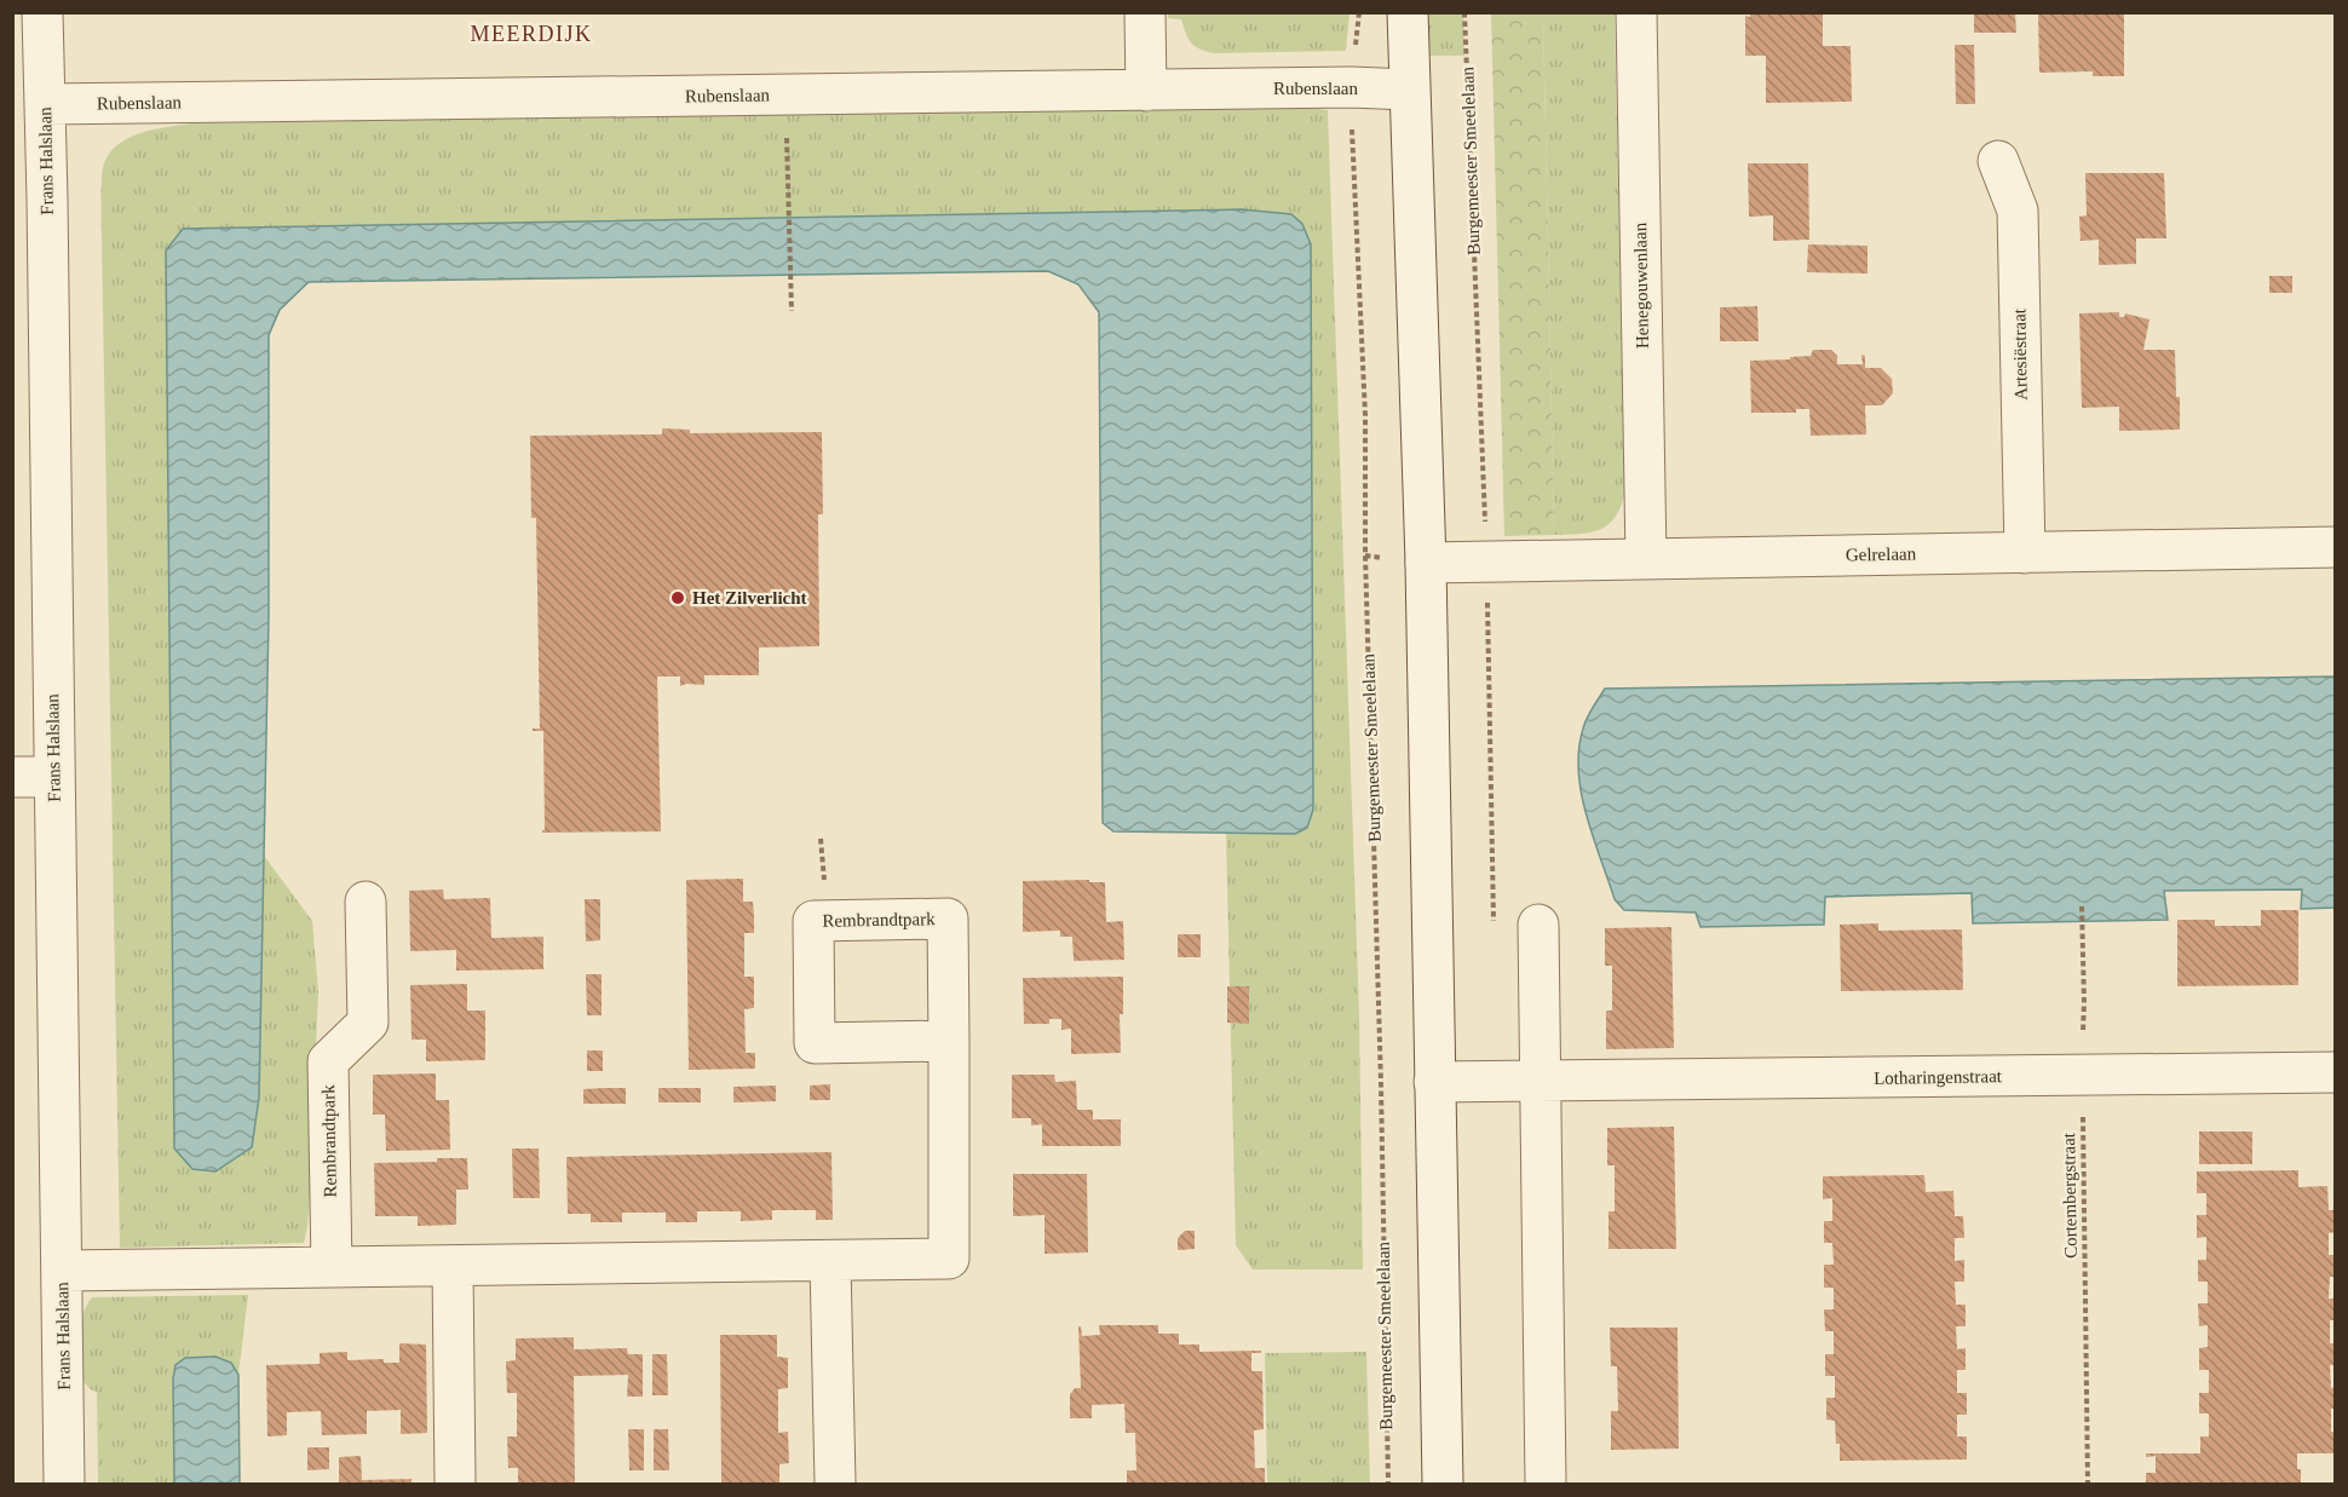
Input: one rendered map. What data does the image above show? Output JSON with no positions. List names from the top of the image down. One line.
{"streets":{"street":["Rubenslaan","Frans Halslaan","Henegouwenlaan","Artesiëstraat","Gelrelaan","Rembrandtpark","Lotharingenstraat"],"path":["Burgemeester Smeelelaan","Cortembergstraat"]},"crossings":[["Rubenslaan","Frans Halslaan"],["Rubenslaan","Burgemeester Smeelelaan"],["Frans Halslaan","Rembrandtpark"],["Burgemeester Smeelelaan","Gelrelaan"],["Henegouwenlaan","Gelrelaan"],["Artesiëstraat","Gelrelaan"],["Lotharingenstraat","Cortembergstraat"]],"districts":["MEERDIJK"],"places":["Het Zilverlicht"]}
